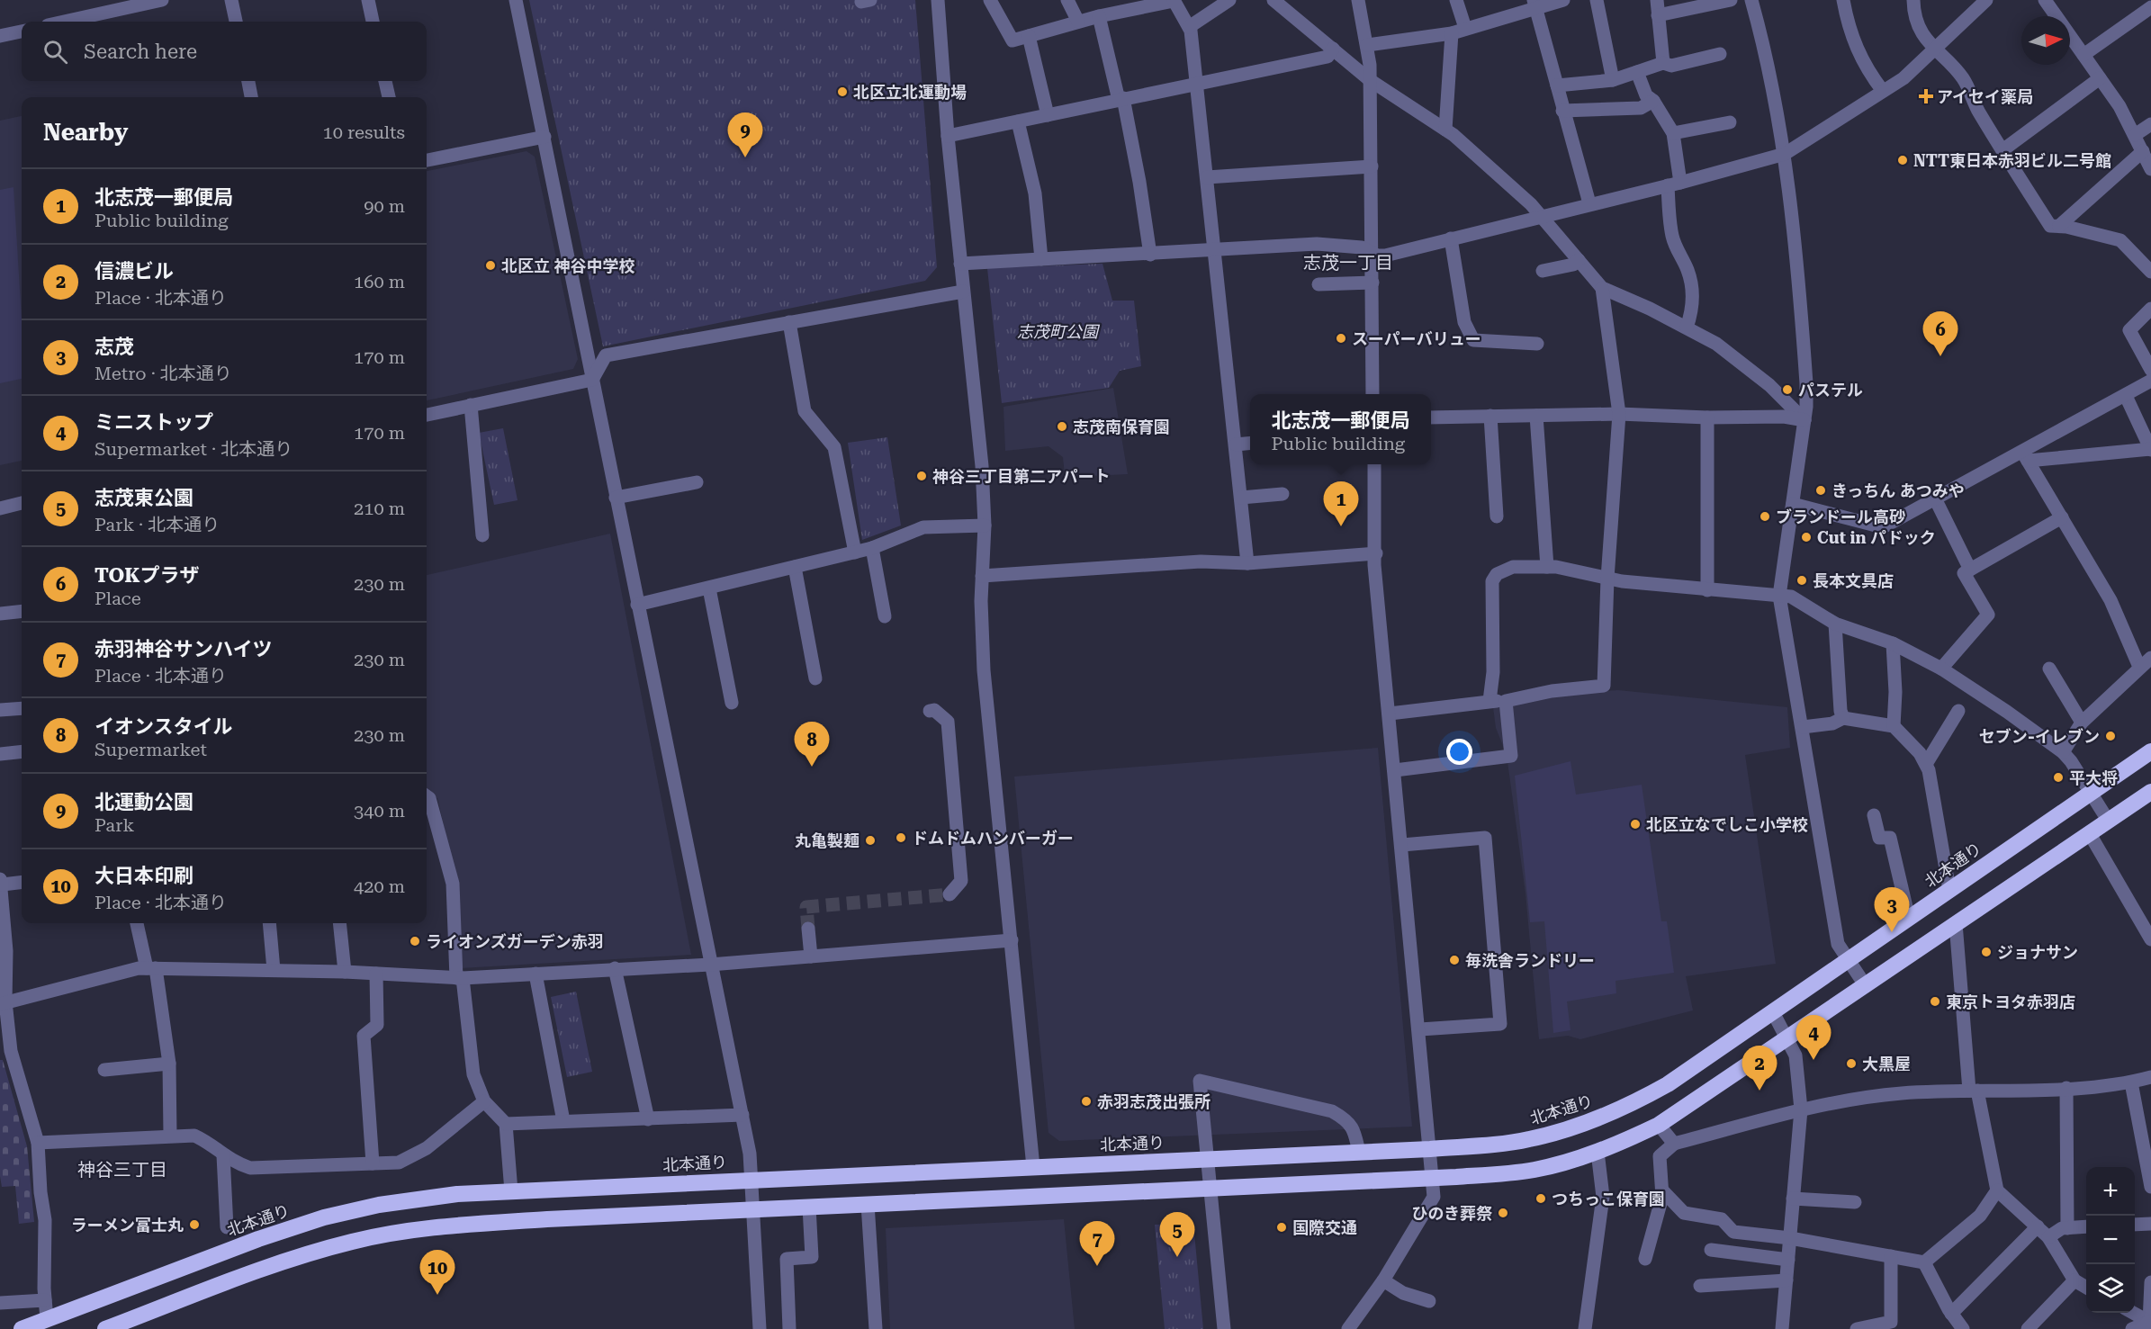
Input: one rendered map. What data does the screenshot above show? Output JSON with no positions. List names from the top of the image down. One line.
{"streets":{"highway":["北本通り"]},"districts":["志茂一丁目","神谷三丁目"],"parks":["志茂町公園"],"places":{"other":["北区立北運動場","NTT東日本赤羽ビル二号館","北区立 神谷中学校","スーパーバリュー","パステル","志茂南保育園","神谷三丁目第二アパート","きっちん あつみや","ブランドール高砂","Cut in パドック","長本文具店","セブン-イレブン","平大将","北区立なでしこ小学校","ドムドムハンバーガー","丸亀製麺","ライオンズガーデン赤羽","ジョナサン","毎洗舎ランドリー","東京トヨタ赤羽店","大黒屋","赤羽志茂出張所","つちっこ保育園","ひのき葬祭","ラーメン富士丸","国際交通"],"health":["アイセイ薬局"]},"north":"right","page":{"search":"Search here","heading":["Nearby","10 results"],"pins":["9","6","1","8","3","4","2","5","7","10"],"list":[{"mark":"1","name":"北志茂一郵便局","note":"Public building","value":"90 m"},{"mark":"2","name":"信濃ビル","note":"Place · 北本通り","value":"160 m"},{"mark":"3","name":"志茂","note":"Metro · 北本通り","value":"170 m"},{"mark":"4","name":"ミニストップ","note":"Supermarket · 北本通り","value":"170 m"},{"mark":"5","name":"志茂東公園","note":"Park · 北本通り","value":"210 m"},{"mark":"6","name":"TOKプラザ","note":"Place","value":"230 m"},{"mark":"7","name":"赤羽神谷サンハイツ","note":"Place · 北本通り","value":"230 m"},{"mark":"8","name":"イオンスタイル","note":"Supermarket","value":"230 m"},{"mark":"9","name":"北運動公園","note":"Park","value":"340 m"},{"mark":"10","name":"大日本印刷","note":"Place · 北本通り","value":"420 m"}],"popup":["北志茂一郵便局","Public building"],"map_buttons":["+","−"]}}
